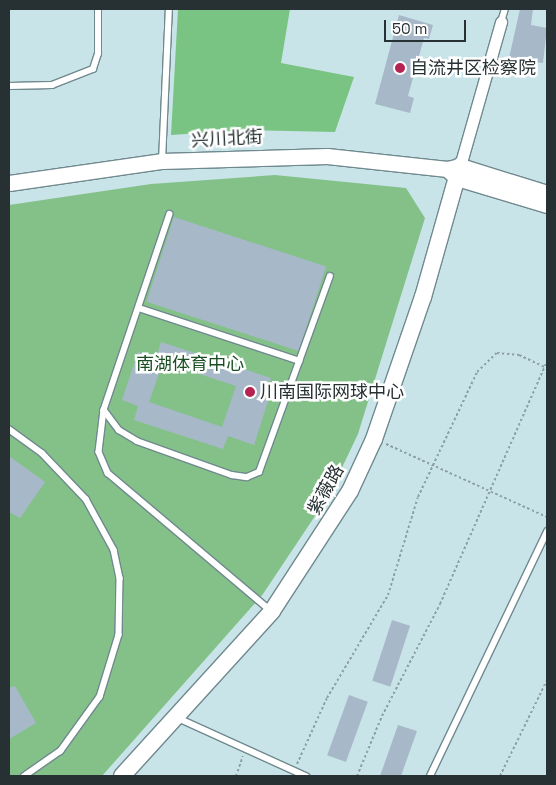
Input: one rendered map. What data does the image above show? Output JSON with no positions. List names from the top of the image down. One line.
{"streets":{"main road":["紫薇路"],"street":["兴川北街"]},"crossings":[["兴川北街","紫薇路"]],"parks":["南湖体育中心"],"places":["自流井区检察院","川南国际网球中心"],"scale_bar":"50 m"}
